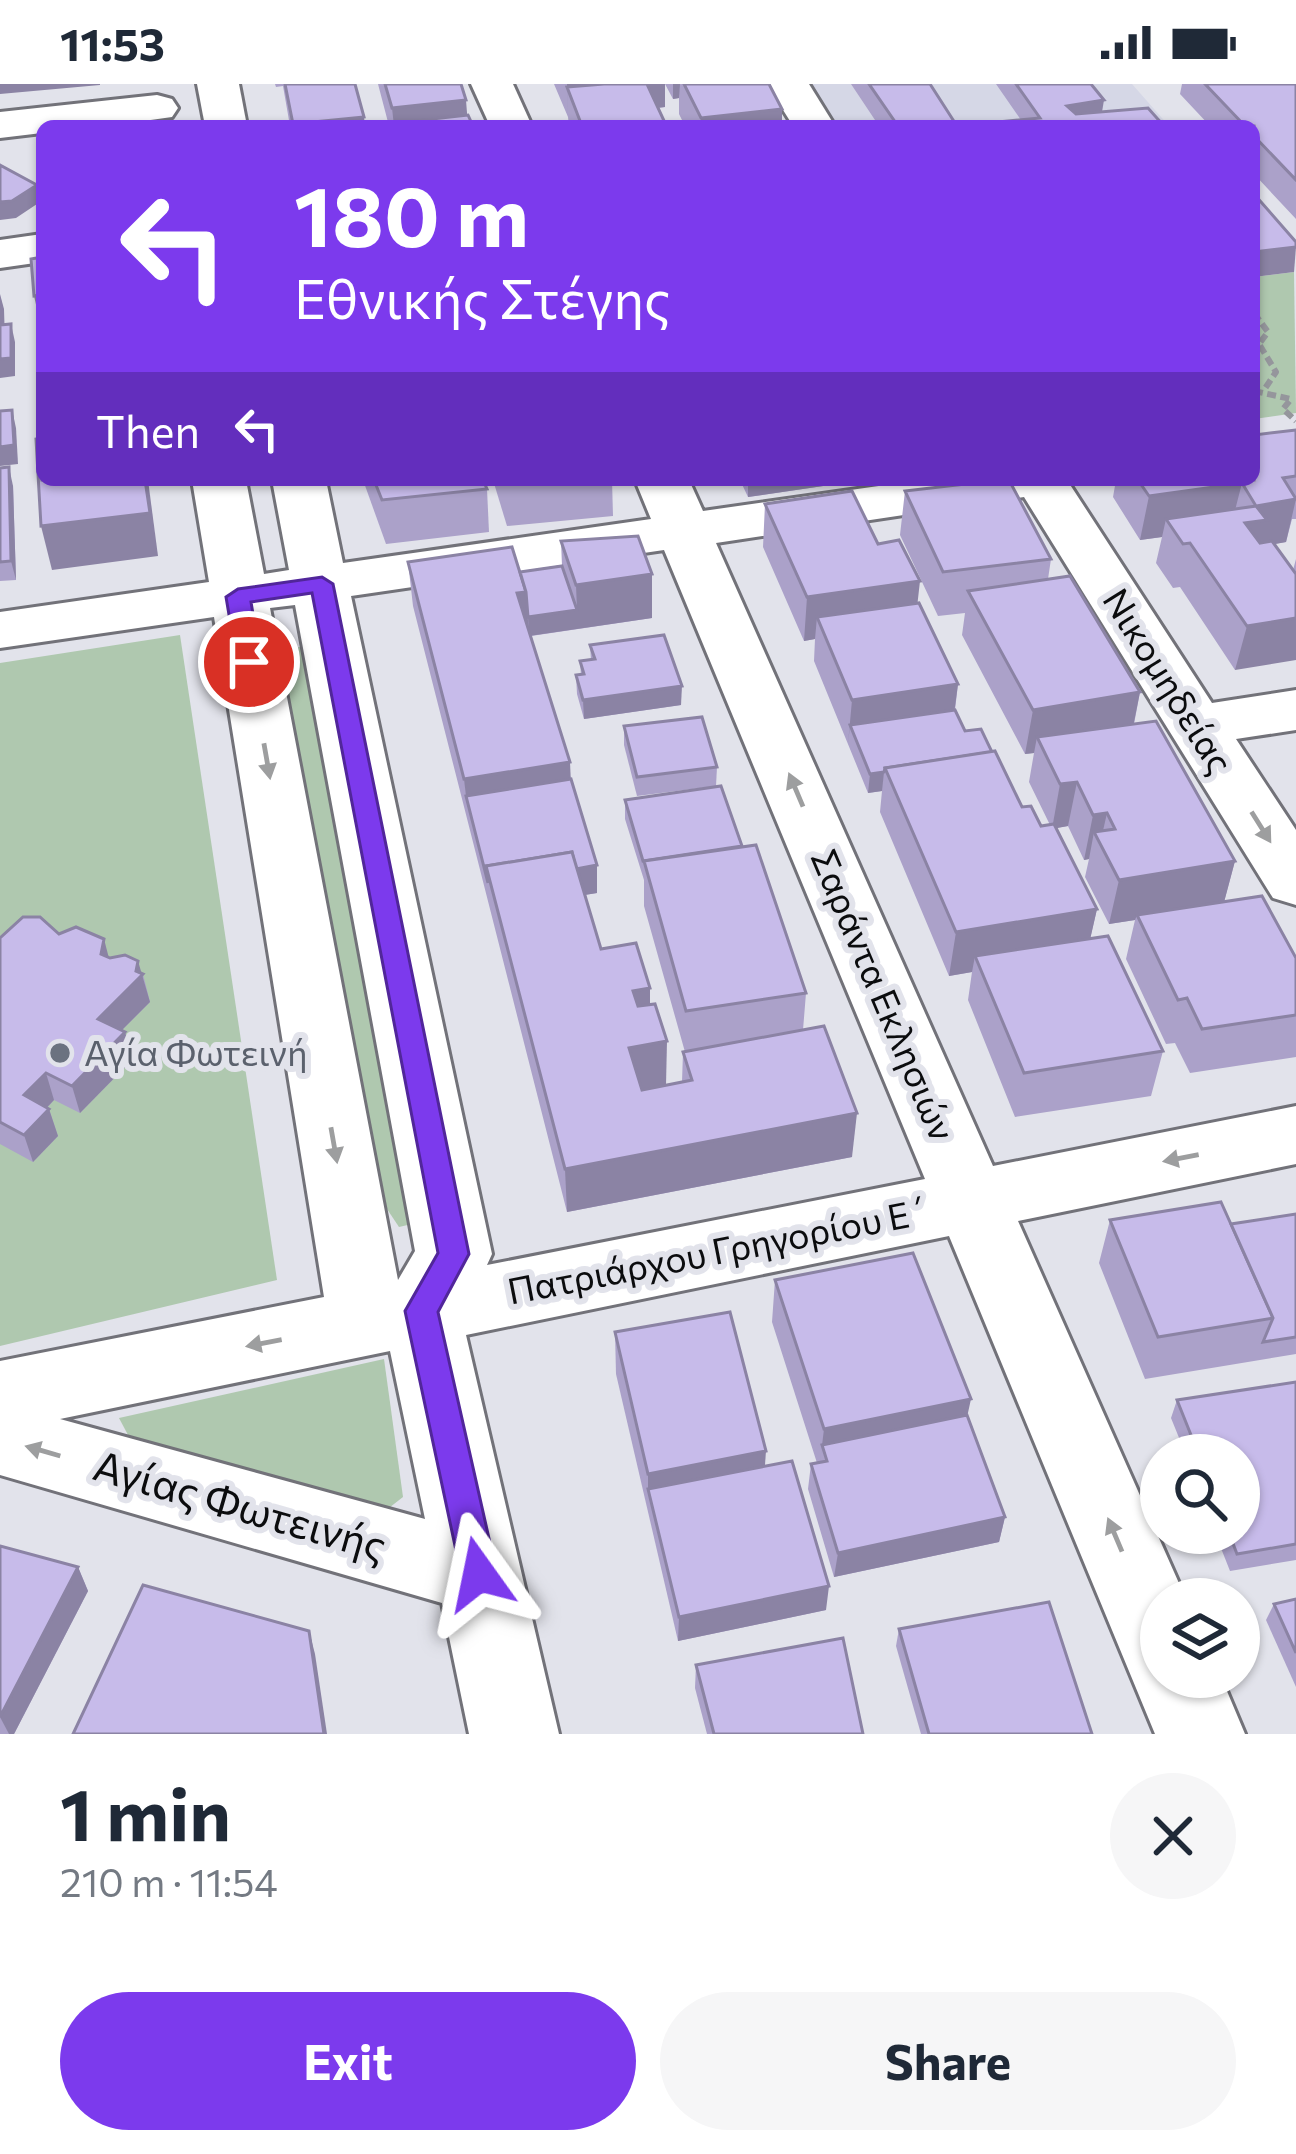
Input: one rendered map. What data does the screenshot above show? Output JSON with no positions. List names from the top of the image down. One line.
{"streets":{"street":["Νικομηδείας","Σαράντα Εκλησιών","Πατριάρχου Γρηγορίου Ε΄","Αγίας Φωτεινής"]},"crossings":[["Σαράντα Εκλησιών","Πατριάρχου Γρηγορίου Ε΄"]],"one_way":["Νικομηδείας","Πατριάρχου Γρηγορίου Ε΄","Αγίας Φωτεινής"],"places":["Αγία Φωτεινή"],"page":{"status":"11:53","turn":["180 m","Εθνικής Στέγης"],"then":"Then","heading":["1 min","210 m · 11:54"],"buttons":["Exit","Share"]}}
